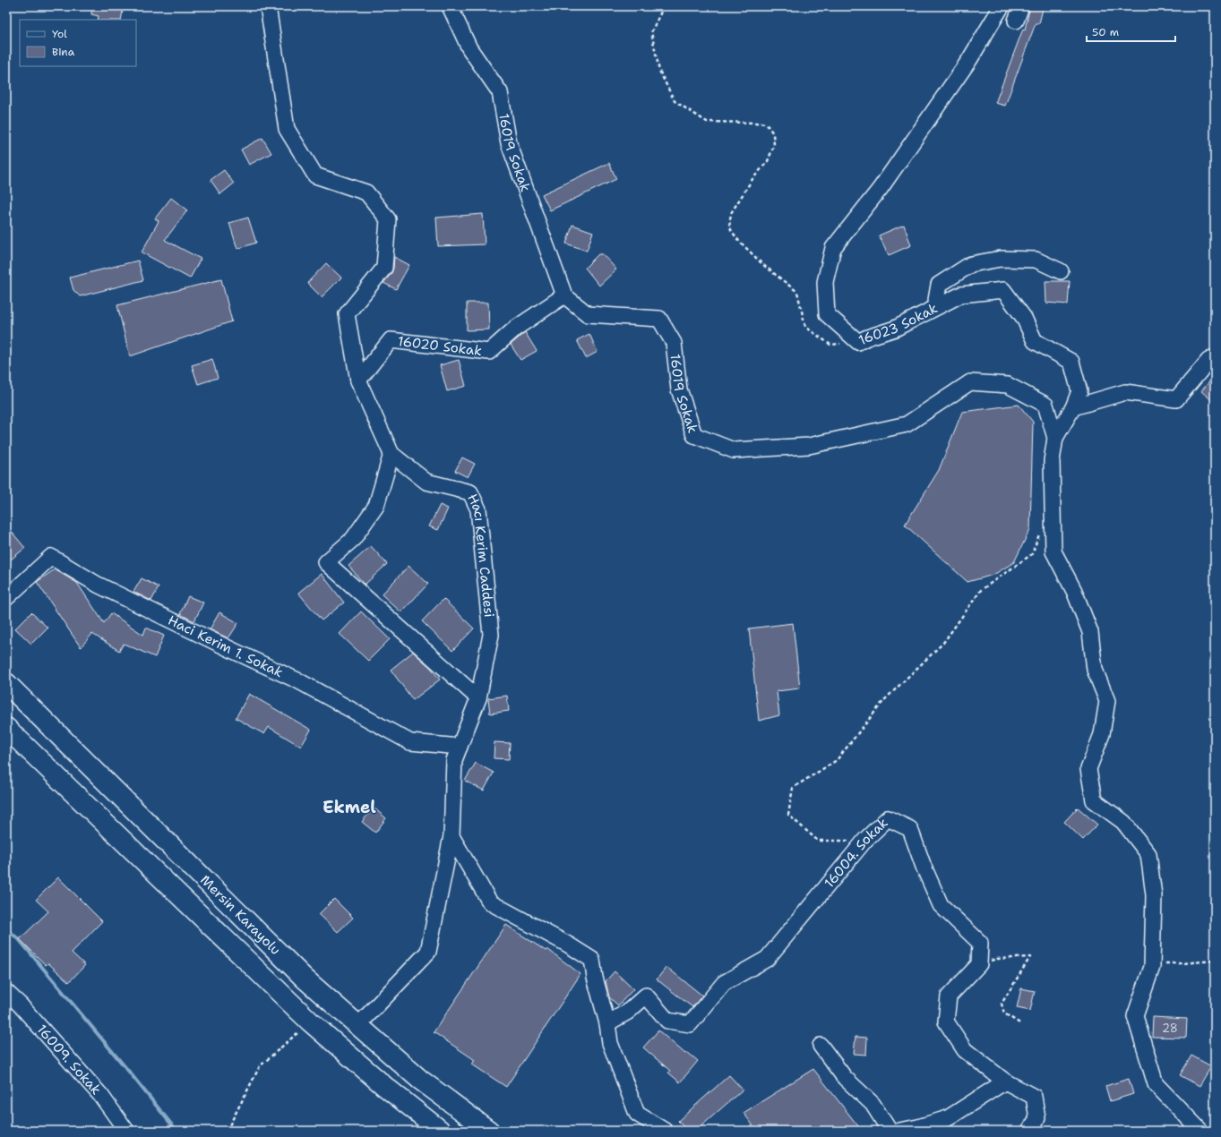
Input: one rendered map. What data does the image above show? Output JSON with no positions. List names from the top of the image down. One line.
{"streets":{"highway":["Mersin Karayolu"],"street":["16019 Sokak","16023 Sokak","16020 Sokak","Hacı Kerim Caddesi","Haci Kerim 1. Sokak","16004. Sokak","16009. Sokak"]},"crossings":[["16019 Sokak","16023 Sokak"],["16019 Sokak","16020 Sokak"],["16020 Sokak","Hacı Kerim Caddesi"],["Hacı Kerim Caddesi","Haci Kerim 1. Sokak"],["Hacı Kerim Caddesi","Mersin Karayolu"]],"districts":["Ekmel"],"house_numbers":["28"],"legend":["Yol","Bina"],"scale_bar":"50 m"}
